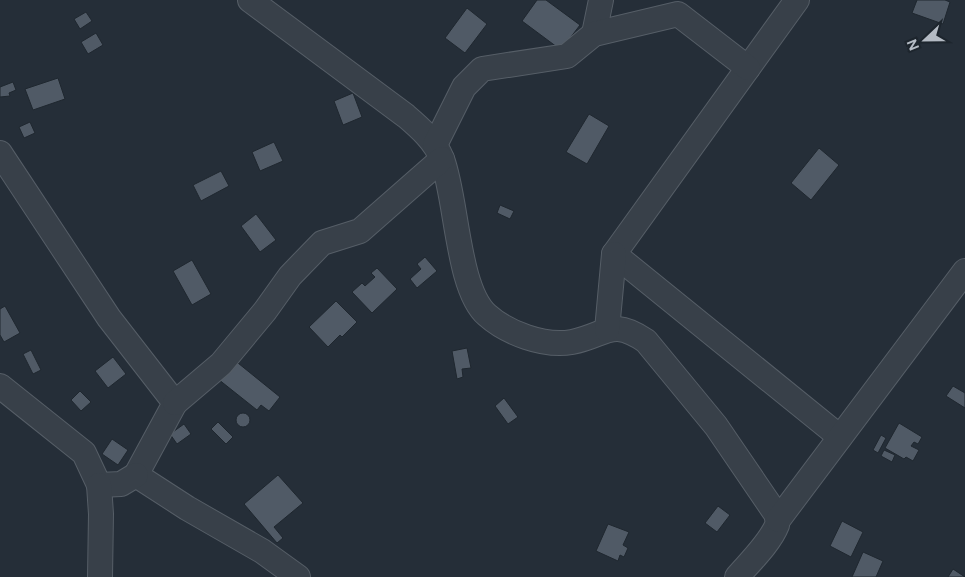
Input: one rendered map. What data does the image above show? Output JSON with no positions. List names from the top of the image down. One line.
{"north":"left"}
